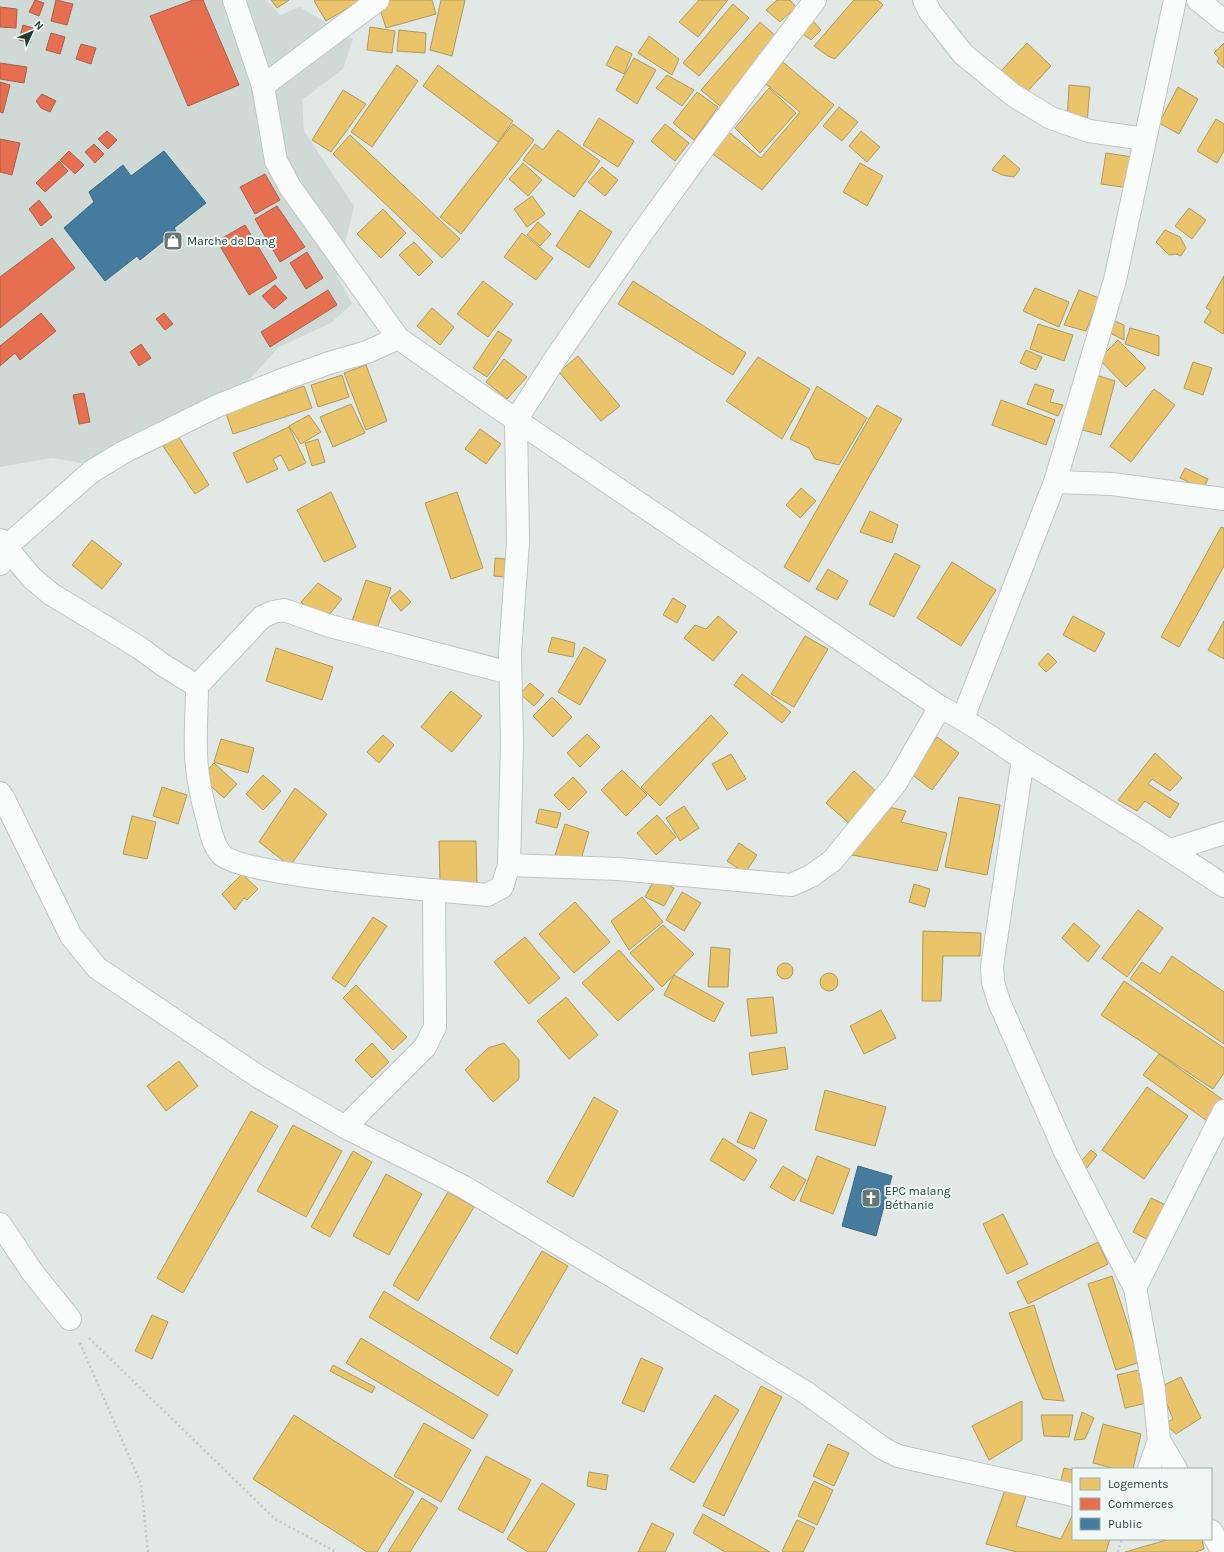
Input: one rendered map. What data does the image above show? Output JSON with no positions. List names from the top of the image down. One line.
{"places":{"shop":["Marche de Dang"],"church":["EPC malang Béthanie"]},"legend":["Logements","Commerces","Public"],"north":"top right"}
